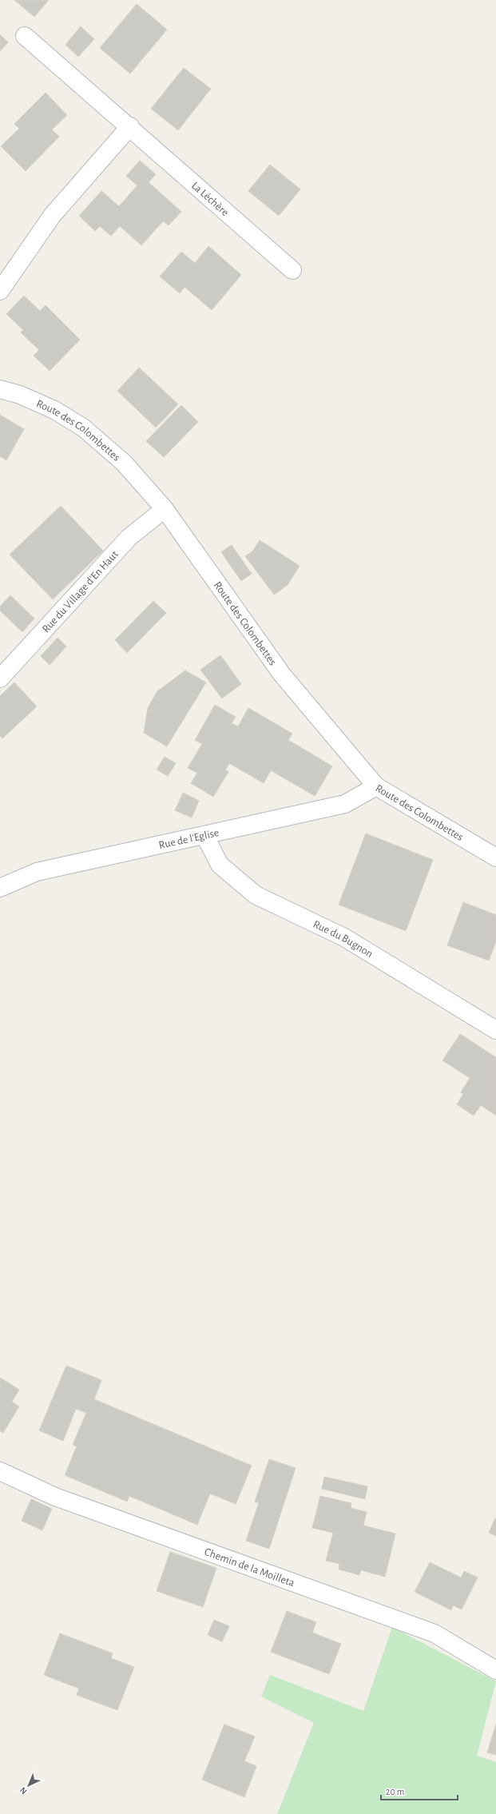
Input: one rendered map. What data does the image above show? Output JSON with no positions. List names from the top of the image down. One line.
{"streets":{"street":["La Léchère","Route des Colombettes","Rue du Village d'En Haut","Rue de l'Eglise","Rue du Bugnon","Chemin de la Moilleta"]},"crossings":[["Route des Colombettes","Rue du Village d'En Haut"],["Route des Colombettes","Rue de l'Eglise"],["Rue de l'Eglise","Rue du Bugnon"]],"scale_bar":"20 m","north":"bottom left"}
